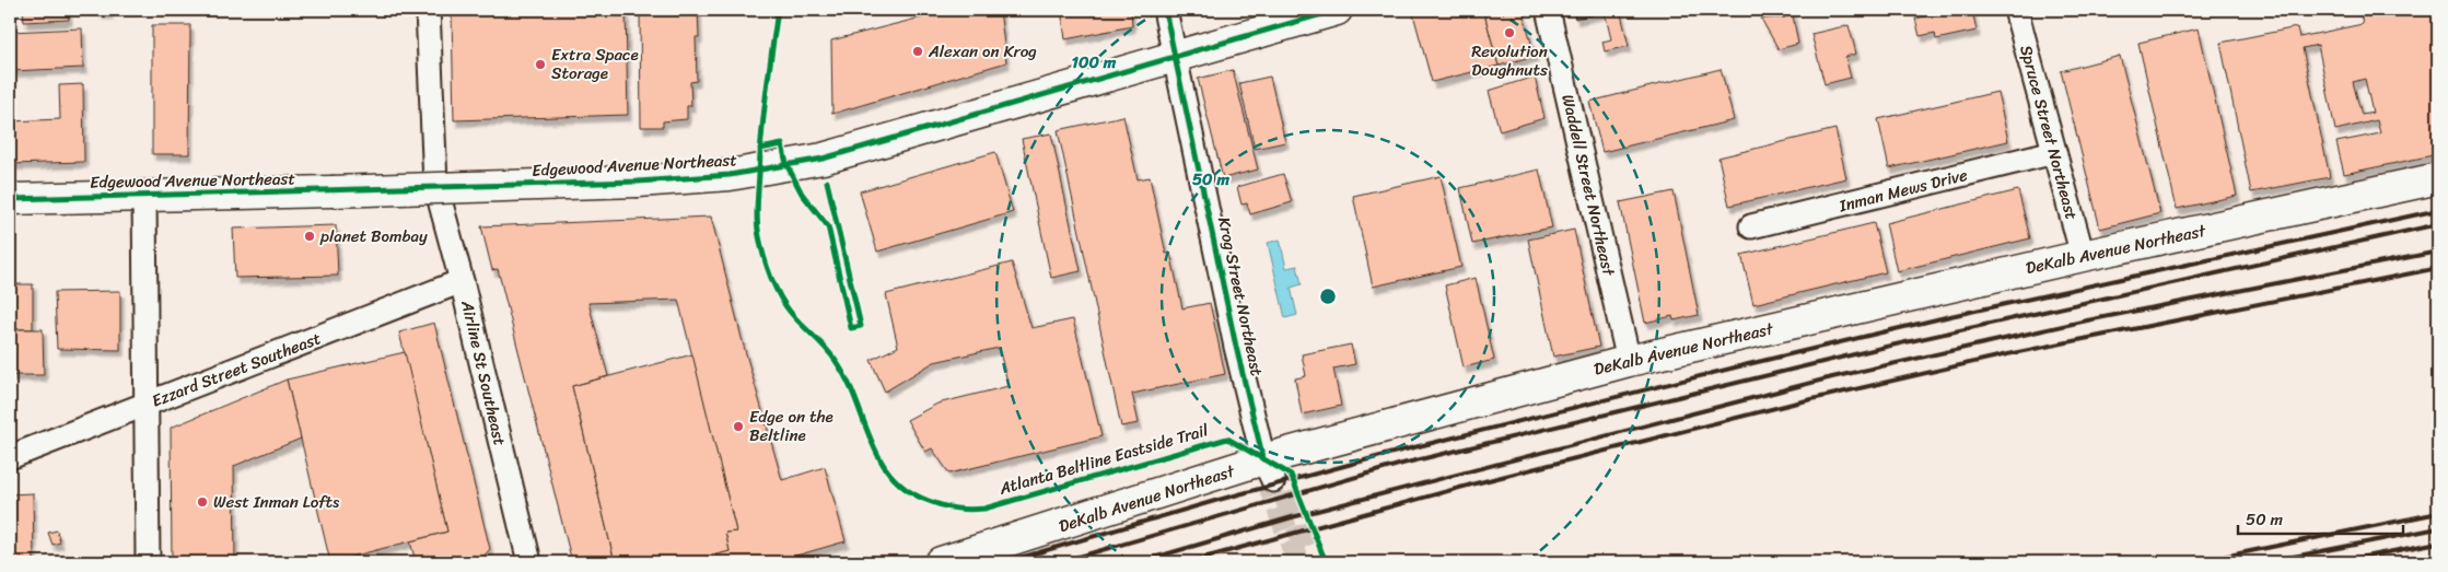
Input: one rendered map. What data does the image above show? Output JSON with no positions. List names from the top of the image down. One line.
{"streets":{"main road":["Edgewood Avenue Northeast","DeKalb Avenue Northeast"],"street":["Spruce Street Northeast","Waddell Street Northeast","Inman Mews Drive","Krog Street Northeast","Ezzard Street Southeast","Airline St Southeast"],"cycle path":["Atlanta Beltline Eastside Trail"]},"crossings":[["Spruce Street Northeast","Inman Mews Drive"],["Spruce Street Northeast","DeKalb Avenue Northeast"],["Edgewood Avenue Northeast","Krog Street Northeast"],["Waddell Street Northeast","DeKalb Avenue Northeast"],["DeKalb Avenue Northeast","Krog Street Northeast"],["Ezzard Street Southeast","Airline St Southeast"]],"places":["Revolution Doughnuts","Alexan on Krog","Extra Space Storage","planet Bombay","Edge on the Beltline","West Inman Lofts"],"scale_bar":"50 m","rings":["100 m","50 m"]}
